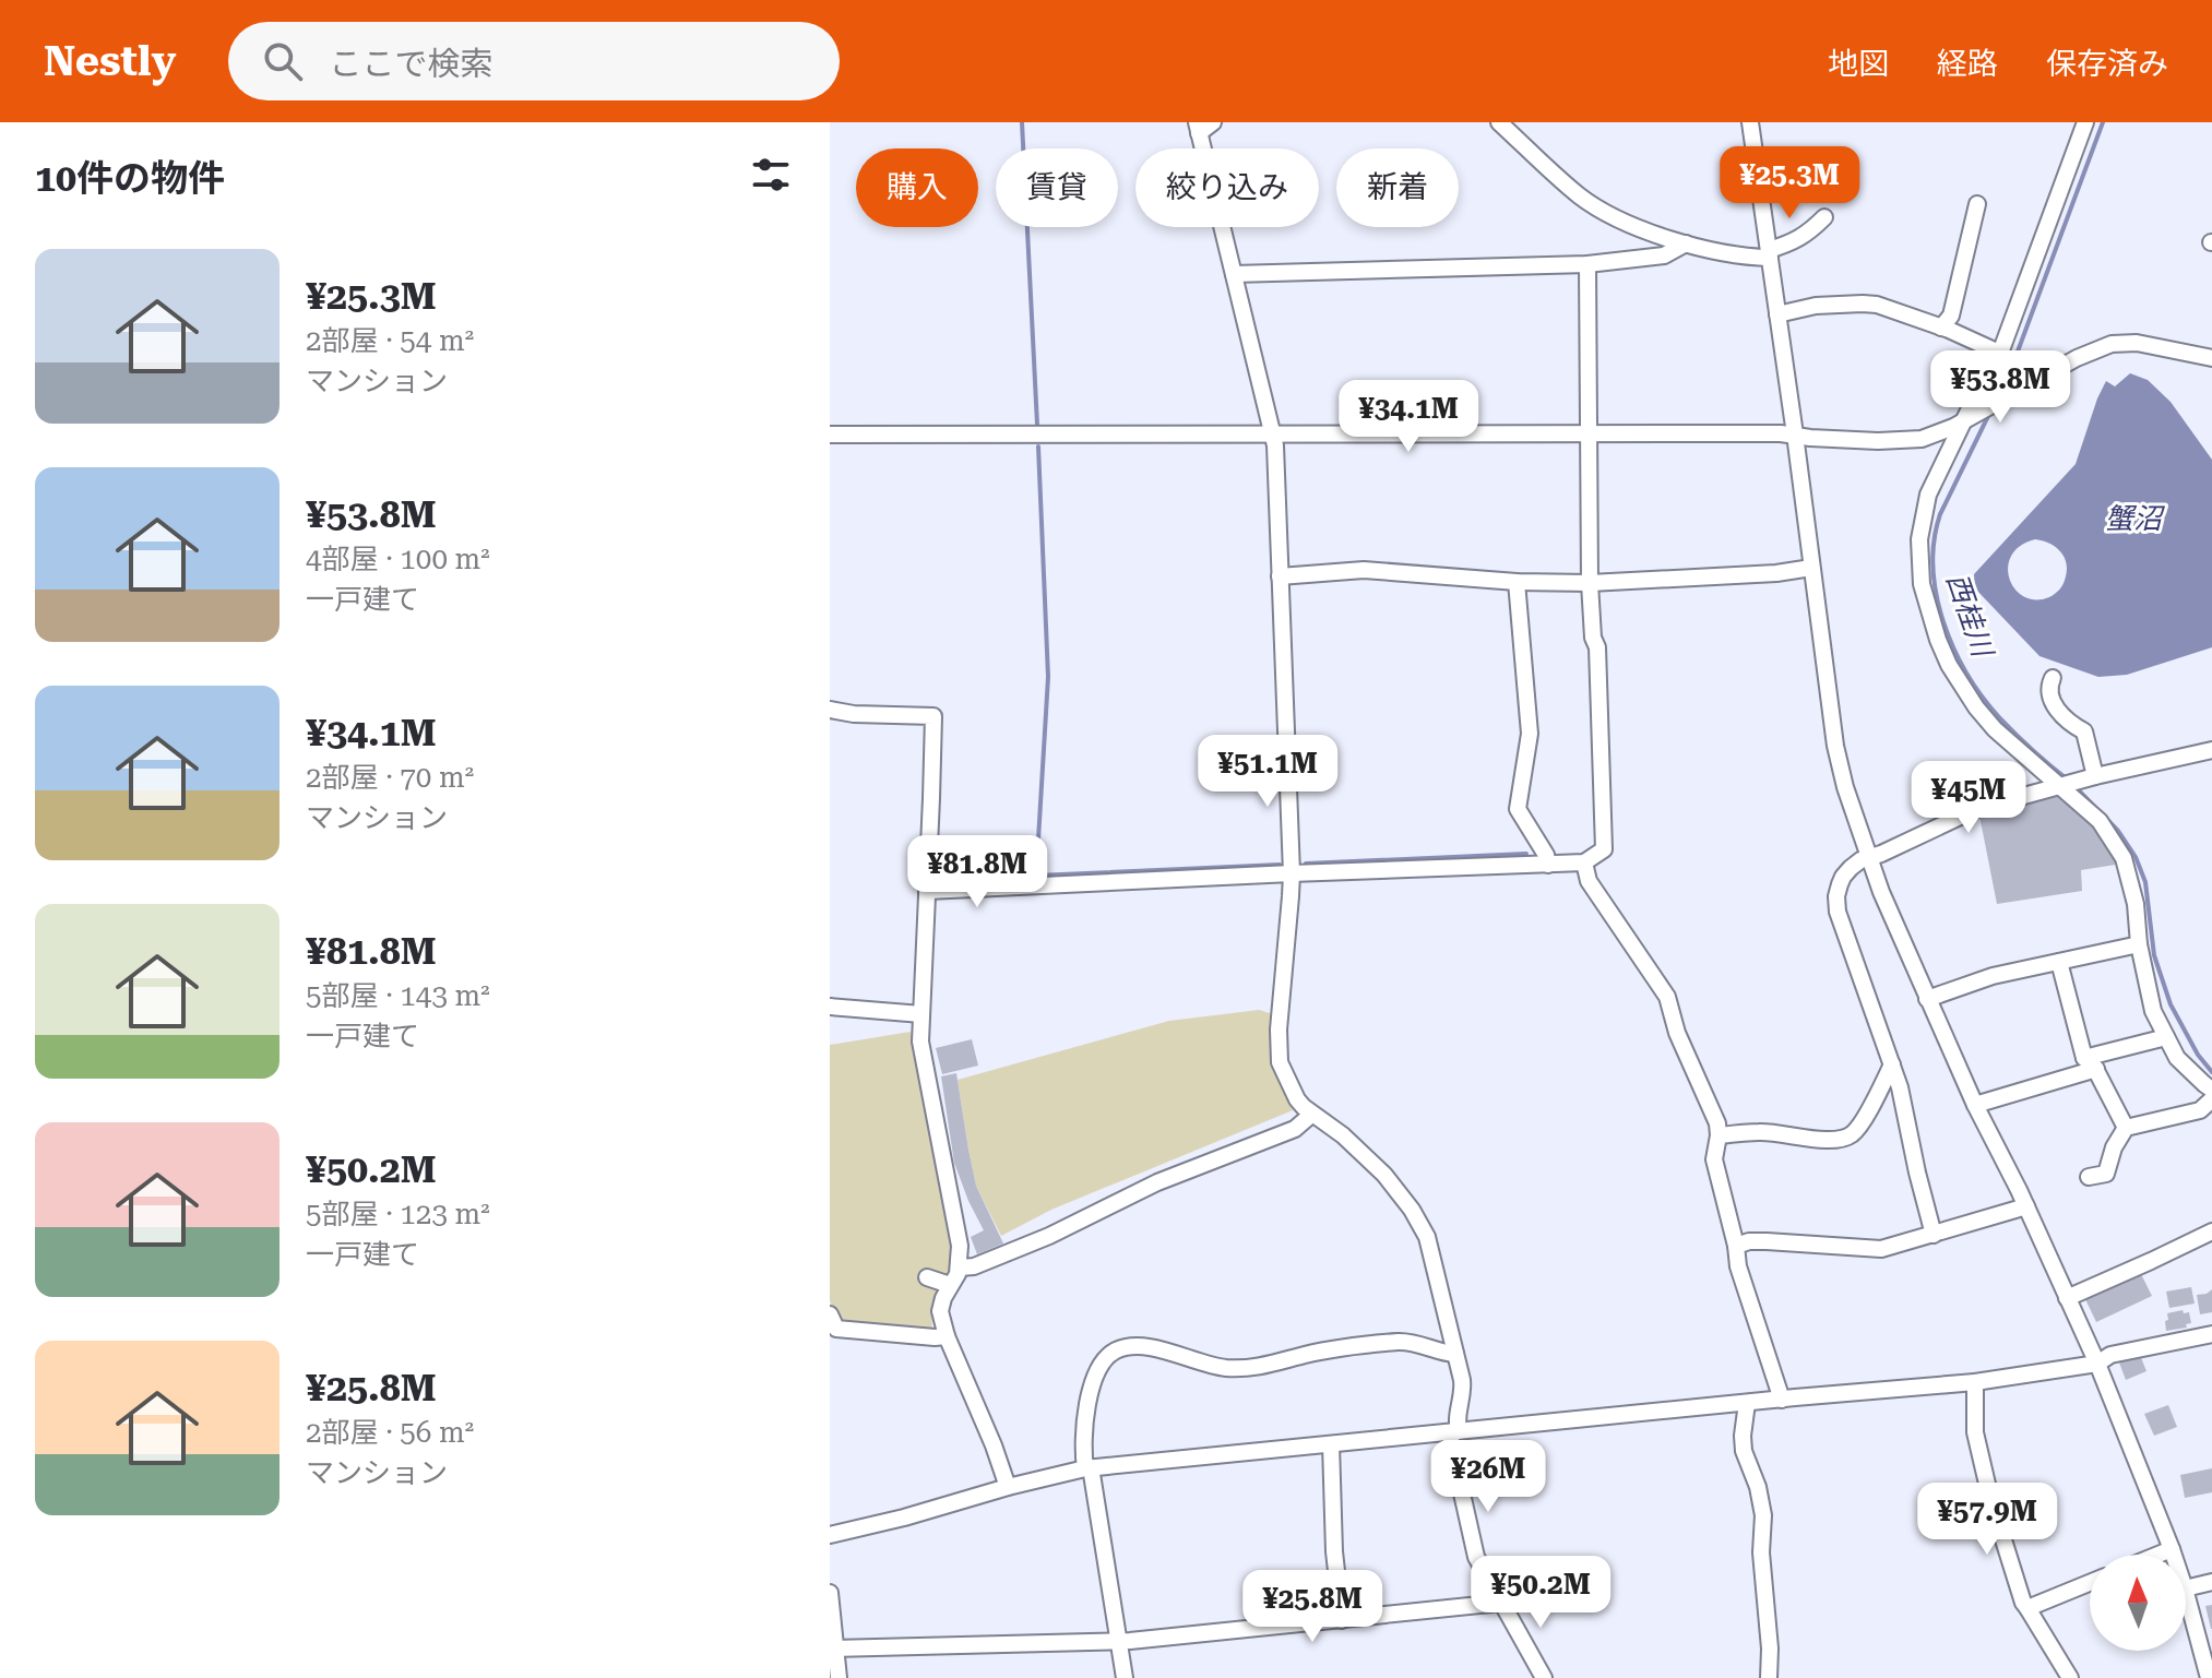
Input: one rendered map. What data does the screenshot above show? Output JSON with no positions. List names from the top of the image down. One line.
{"water":["蟹沼","西桂川"],"north":"top","page":{"header":"Nestly","search":"ここで検索","nav":["地図","経路","保存済み"],"heading":"10件の物件","price":["¥25.3M","¥53.8M","¥34.1M","¥51.1M","¥45M","¥81.8M","¥26M","¥57.9M","¥50.2M","¥25.8M"],"chip":["購入","賃貸","絞り込み","新着"],"list":[{"name":"¥25.3M","note":"2部屋 · 54 m² · マンション"},{"name":"¥53.8M","note":"4部屋 · 100 m² · 一戸建て"},{"name":"¥34.1M","note":"2部屋 · 70 m² · マンション"},{"name":"¥81.8M","note":"5部屋 · 143 m² · 一戸建て"},{"name":"¥50.2M","note":"5部屋 · 123 m² · 一戸建て"},{"name":"¥25.8M","note":"2部屋 · 56 m² · マンション"}]}}
